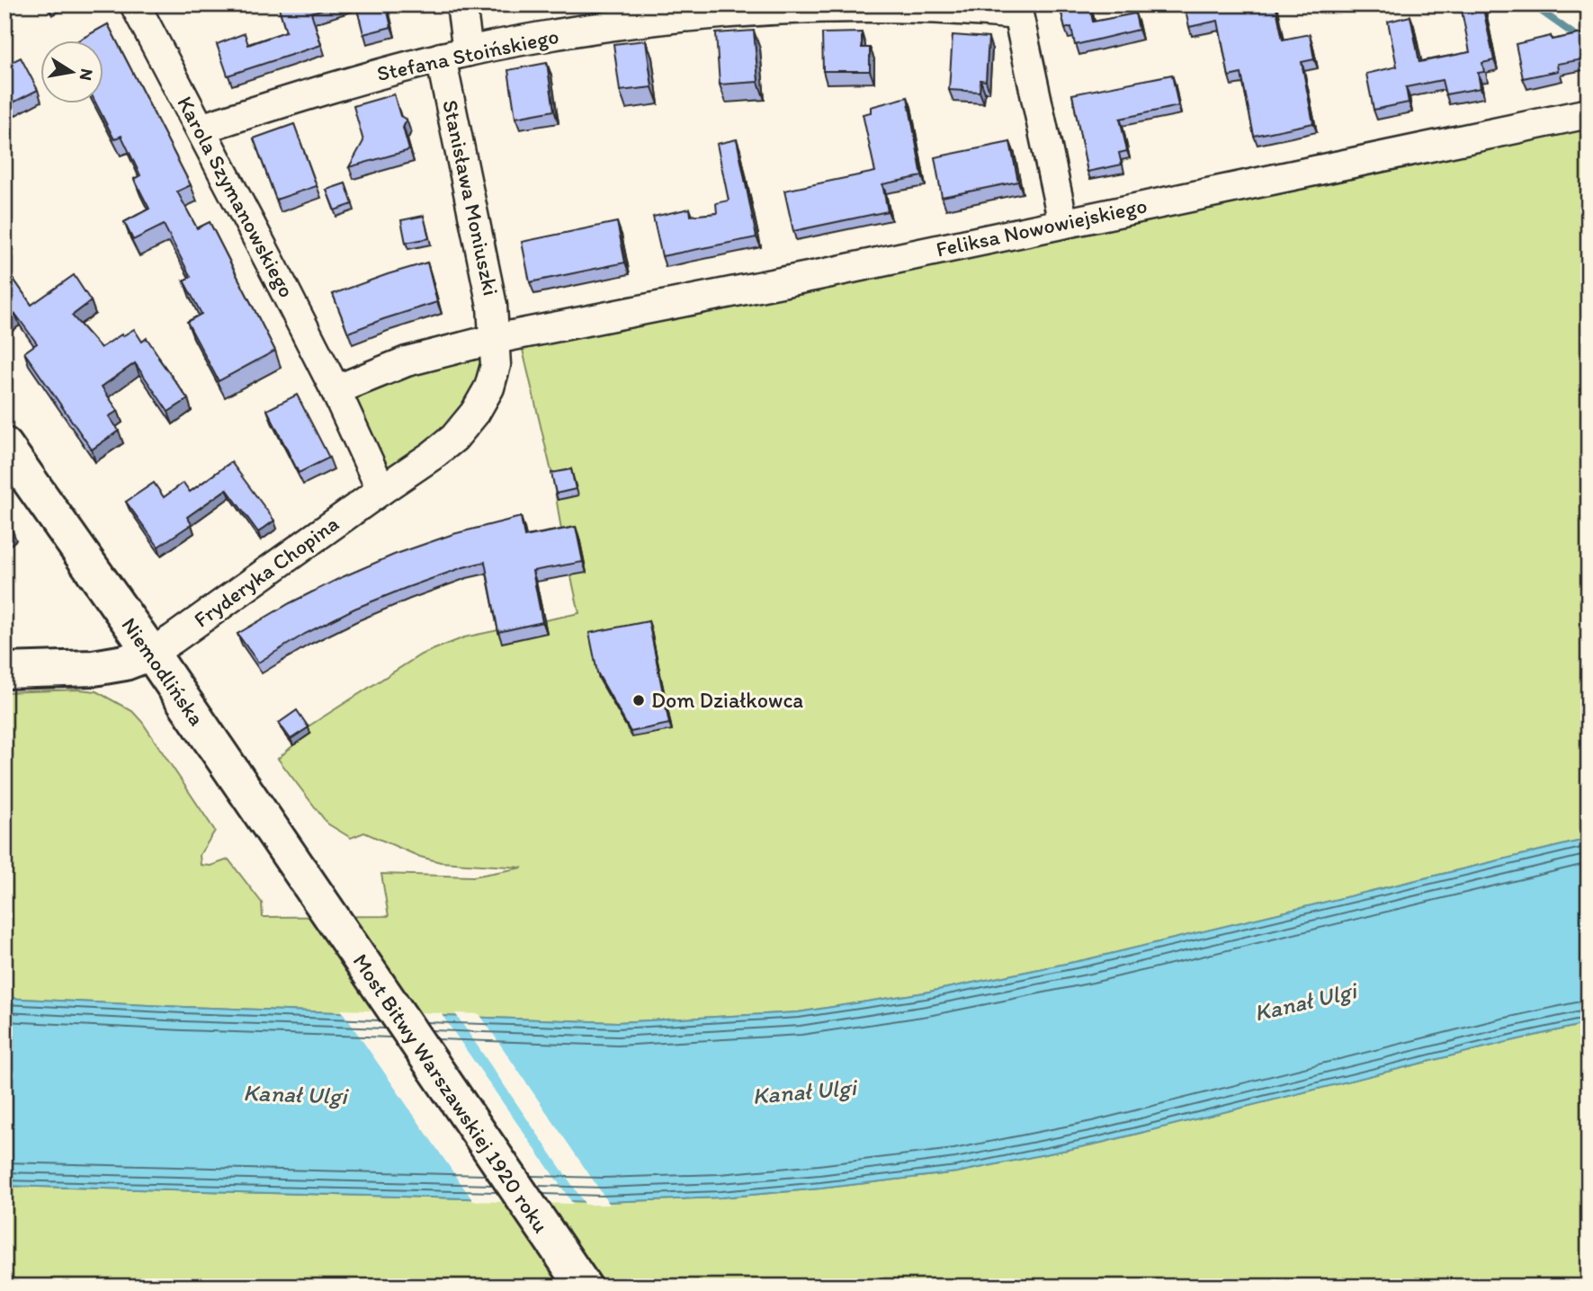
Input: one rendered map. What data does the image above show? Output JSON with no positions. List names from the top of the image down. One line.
{"streets":{"main road":["Niemodlińska","Most Bitwy Warszawskiej 1920 roku"],"street":["Stefana Stoińskiego","Karola Szymanowskiego","Stanisława Moniuszki","Feliksa Nowowiejskiego","Fryderyka Chopina"]},"crossings":[["Stefana Stoińskiego","Karola Szymanowskiego"],["Stefana Stoińskiego","Stanisława Moniuszki"],["Stefana Stoińskiego","Feliksa Nowowiejskiego"],["Karola Szymanowskiego","Stanisława Moniuszki"],["Karola Szymanowskiego","Feliksa Nowowiejskiego"],["Karola Szymanowskiego","Fryderyka Chopina"],["Stanisława Moniuszki","Feliksa Nowowiejskiego"],["Stanisława Moniuszki","Fryderyka Chopina"],["Fryderyka Chopina","Niemodlińska"],["Niemodlińska","Most Bitwy Warszawskiej 1920 roku"]],"water":["Kanał Ulgi"],"places":["Dom Działkowca"],"north":"right"}
